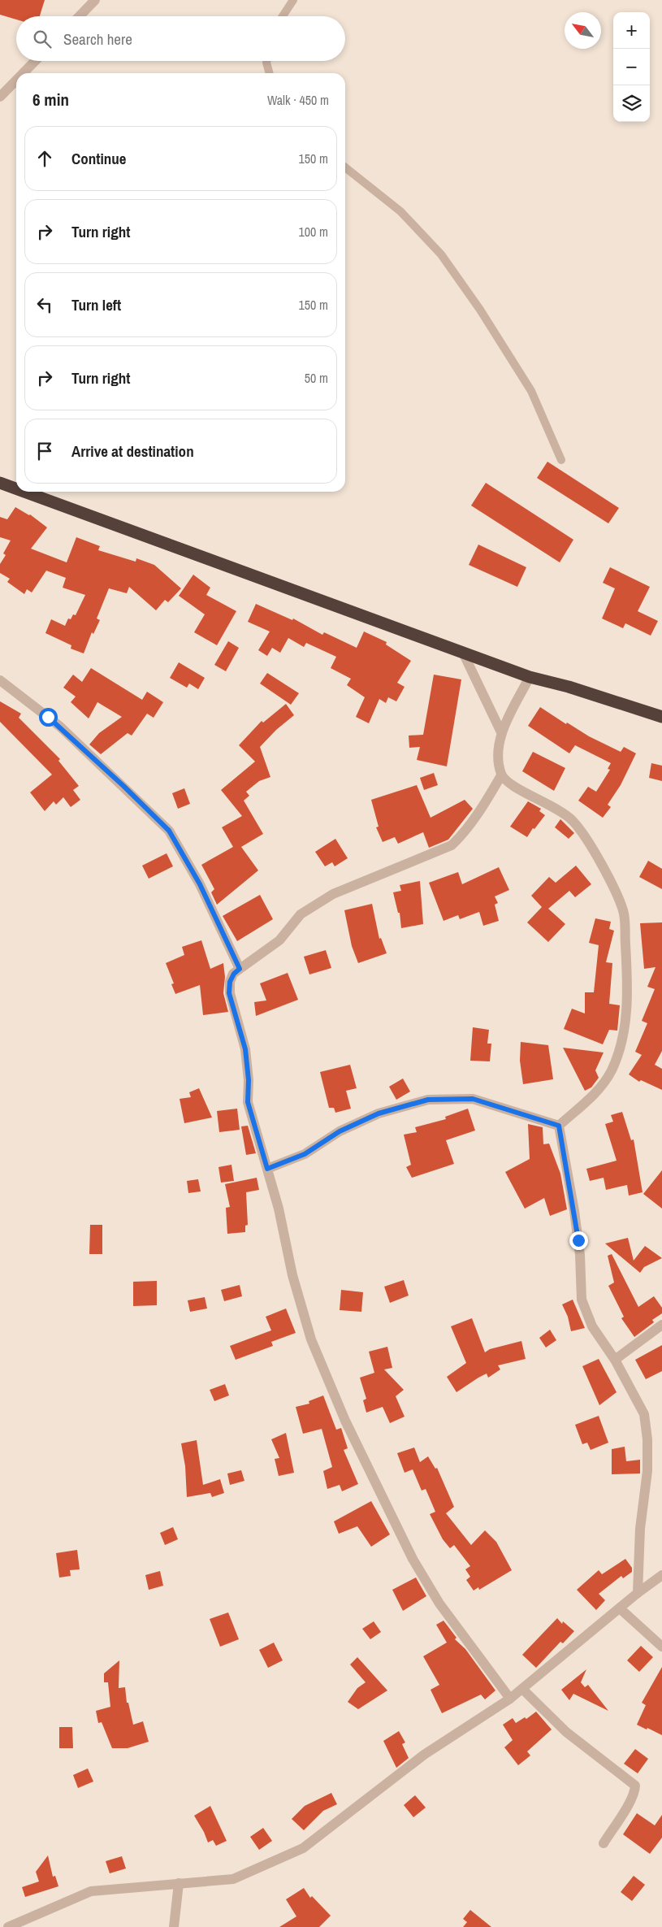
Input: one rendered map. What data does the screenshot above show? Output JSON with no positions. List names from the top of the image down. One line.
{"north":"top left","page":{"map_buttons":["+","−"],"search":"Search here","heading":["6 min","Walk · 450 m"],"list":[["Continue","150 m"],["Turn right","100 m"],["Turn left","150 m"],["Turn right","50 m"],"Arrive at destination"]}}
